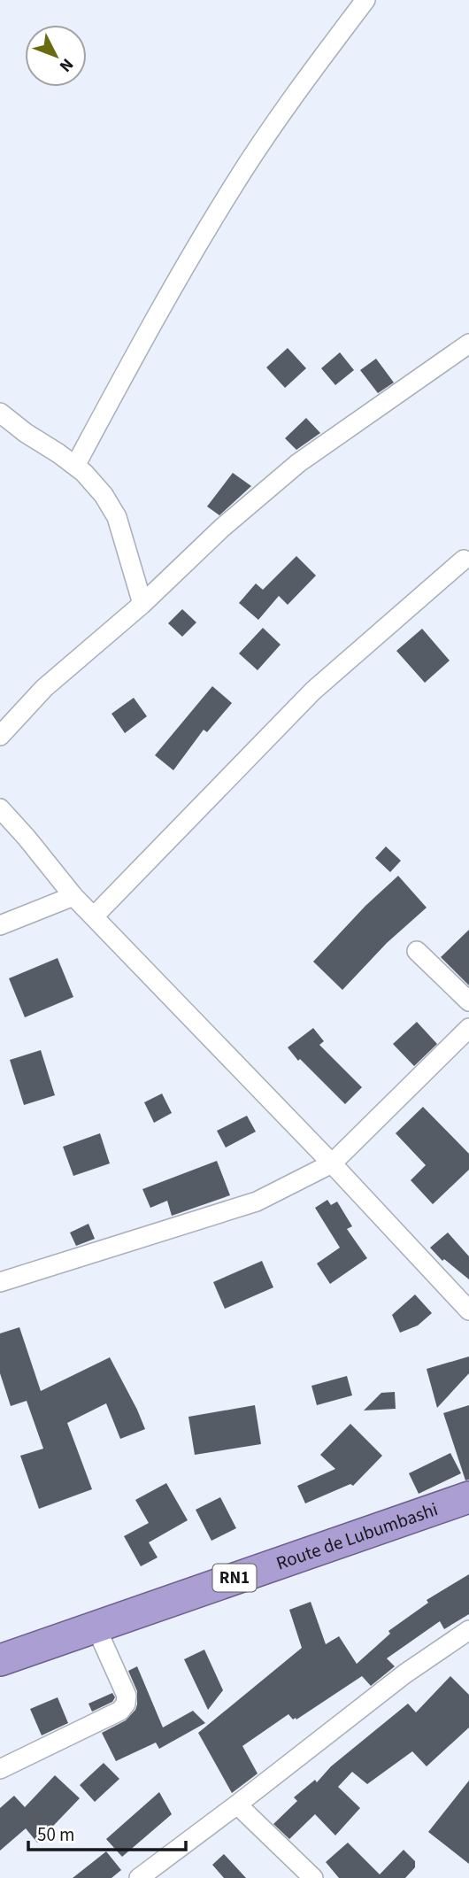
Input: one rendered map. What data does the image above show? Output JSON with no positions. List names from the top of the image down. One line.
{"streets":{"highway":["Route de Lubumbashi","RN1"]},"scale_bar":"50 m","north":"bottom right"}
